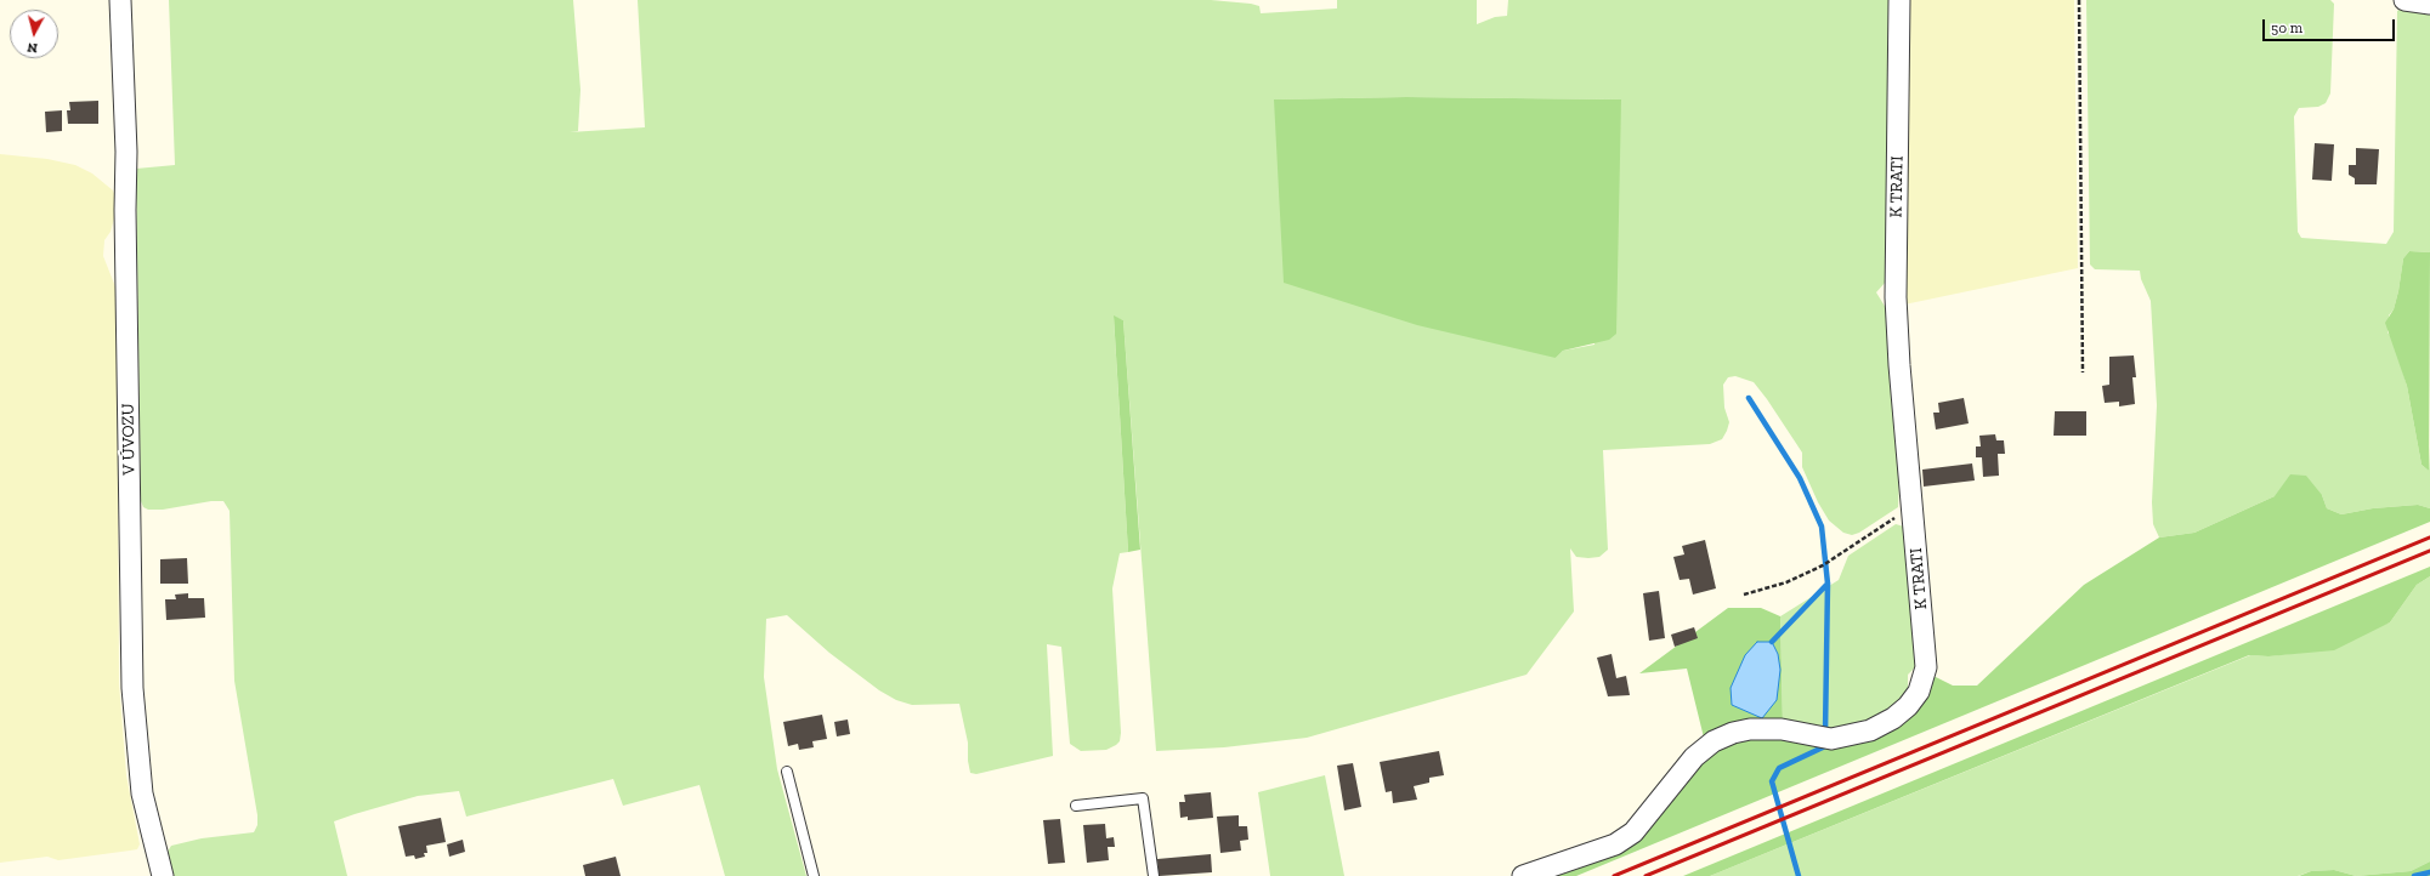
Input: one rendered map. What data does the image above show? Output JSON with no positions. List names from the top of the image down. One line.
{"streets":{"street":["K TRATI","V ÚVOZU"]},"scale_bar":"50 m","north":"bottom"}
